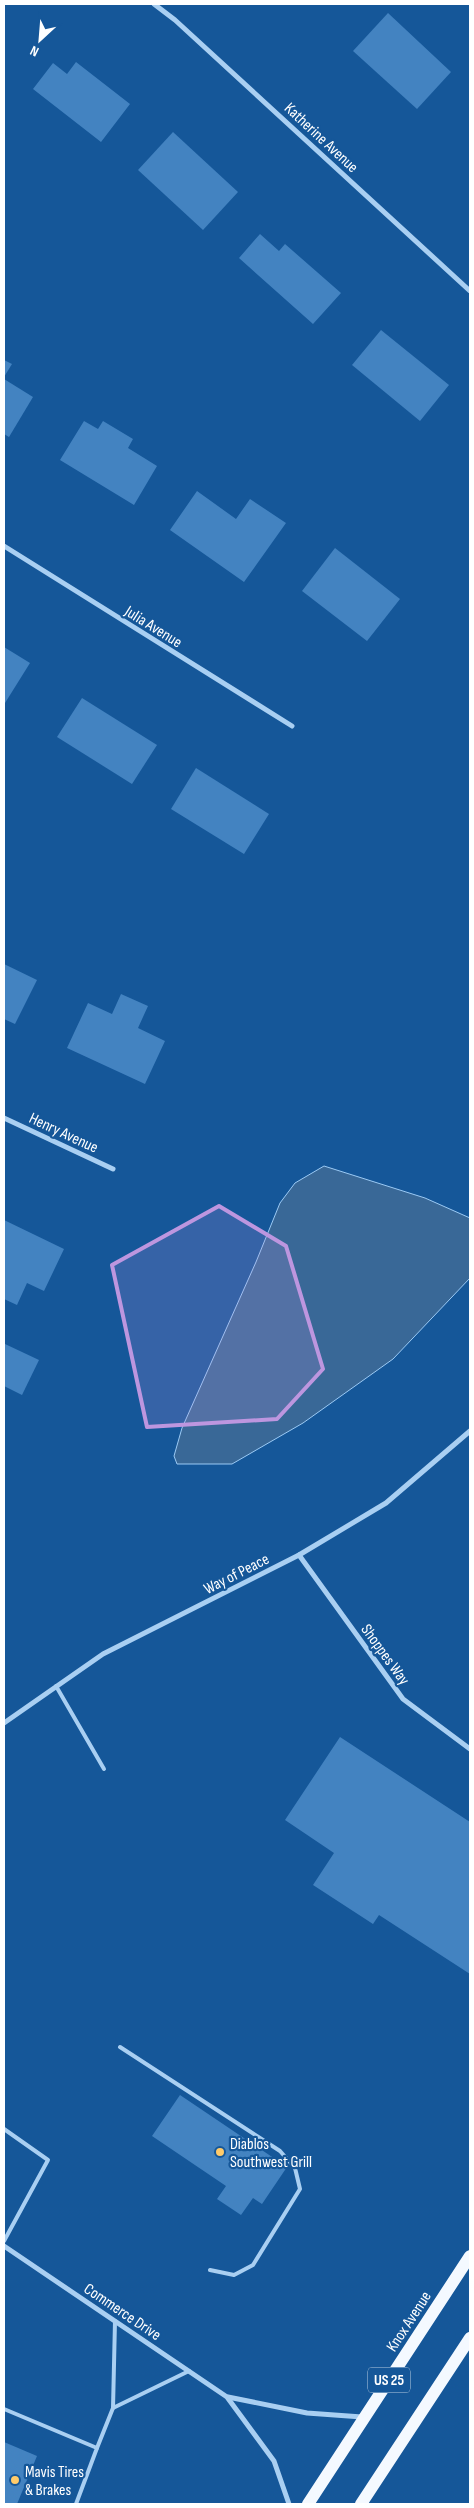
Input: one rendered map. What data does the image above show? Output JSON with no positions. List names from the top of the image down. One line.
{"streets":{"main road":["Knox Avenue","US 25"],"street":["Katherine Avenue","Julia Avenue","Henry Avenue","Way of Peace","Shoppes Way","Commerce Drive"]},"crossings":[["Way of Peace","Shoppes Way"],["Commerce Drive","Knox Avenue"]],"places":["Diablos Southwest Grill","Mavis Tires & Brakes"],"north":"bottom left"}
